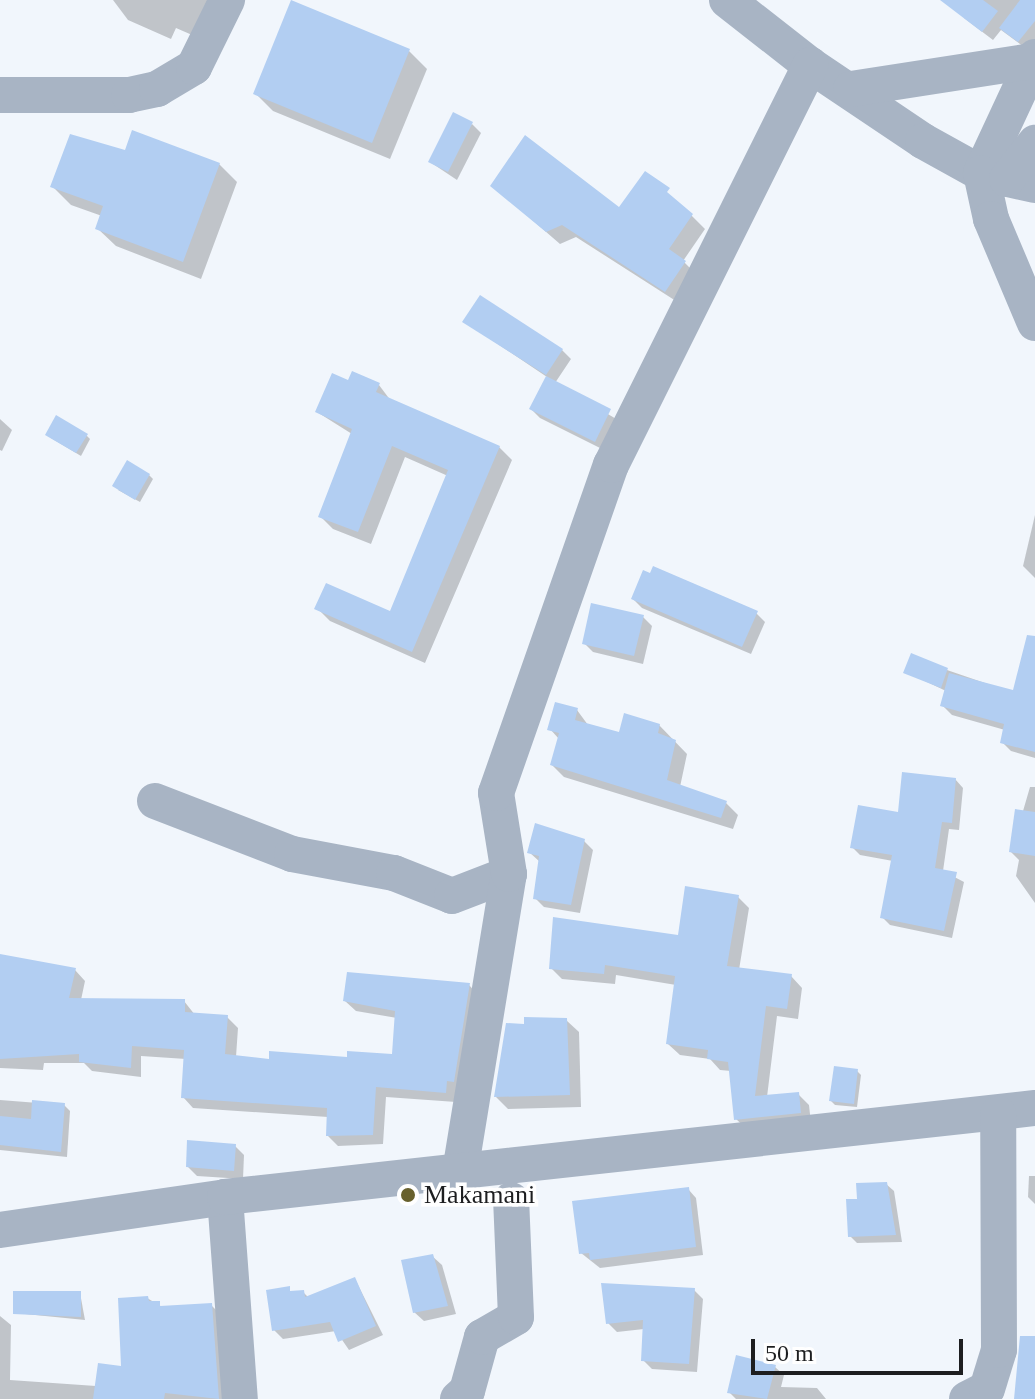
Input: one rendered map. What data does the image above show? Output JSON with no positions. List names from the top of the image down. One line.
{"places":["Makamani"],"scale_bar":"50 m"}
